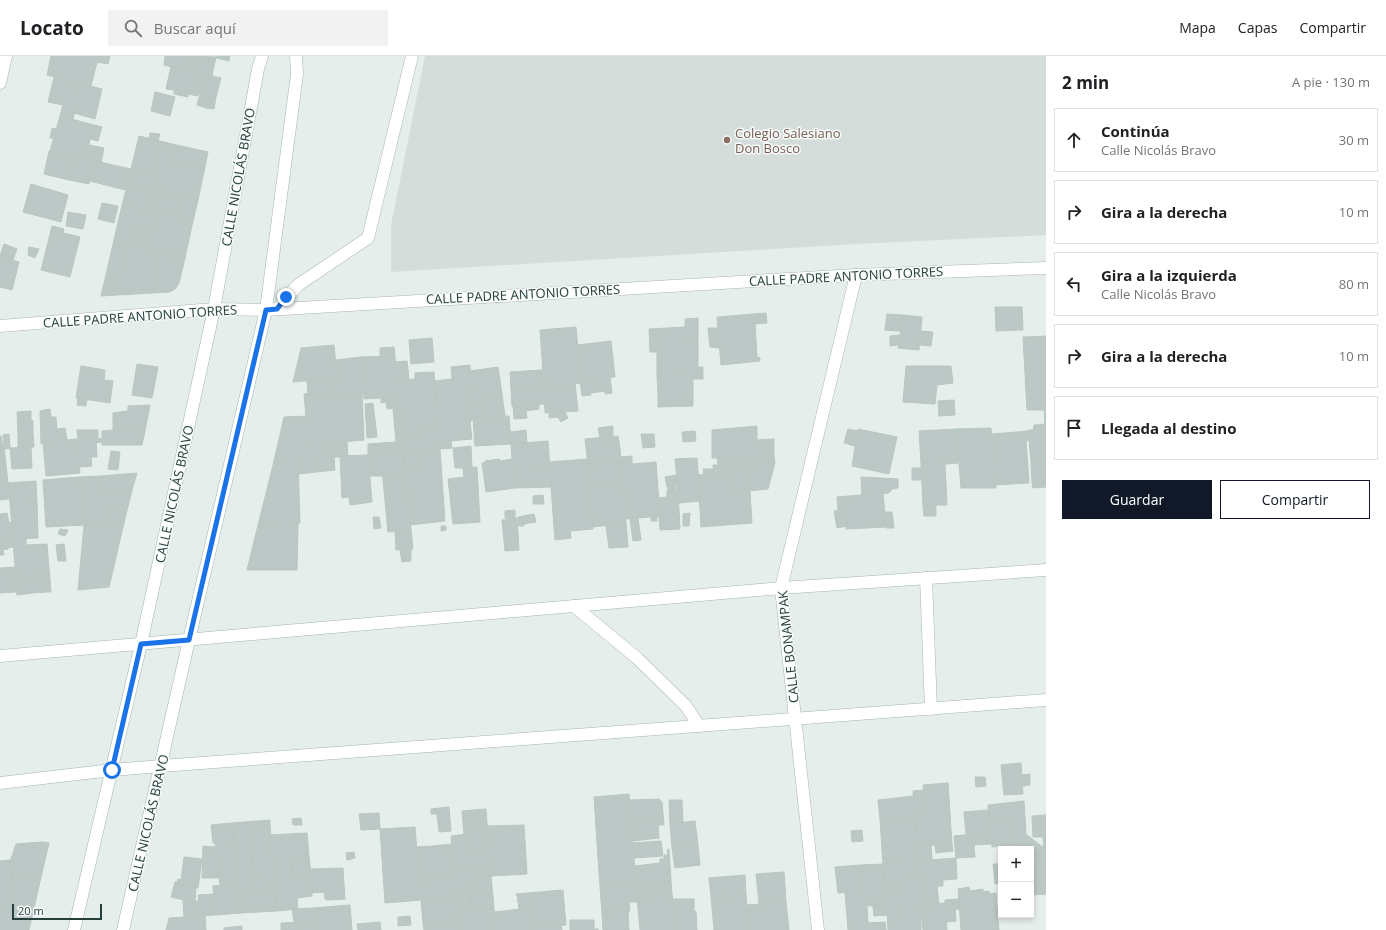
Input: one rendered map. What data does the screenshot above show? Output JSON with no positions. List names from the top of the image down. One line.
{"streets":{"main road":["CALLE NICOLÁS BRAVO","CALLE PADRE ANTONIO TORRES","CALLE BONAMPAK"]},"crossings":[["CALLE NICOLÁS BRAVO","CALLE PADRE ANTONIO TORRES"],["CALLE PADRE ANTONIO TORRES","CALLE BONAMPAK"]],"places":["Colegio Salesiano Don Bosco"],"scale_bar":"20 m","page":{"header":"Locato","search":"Buscar aquí","nav":["Mapa","Capas","Compartir"],"heading":["2 min","A pie · 130 m"],"list":[["Continúa","Calle Nicolás Bravo","30 m"],["Gira a la derecha","10 m"],["Gira a la izquierda","Calle Nicolás Bravo","80 m"],["Gira a la derecha","10 m"],"Llegada al destino"],"buttons":["Guardar","Compartir"],"map_buttons":["+","−"],"scale":"20 m"}}
